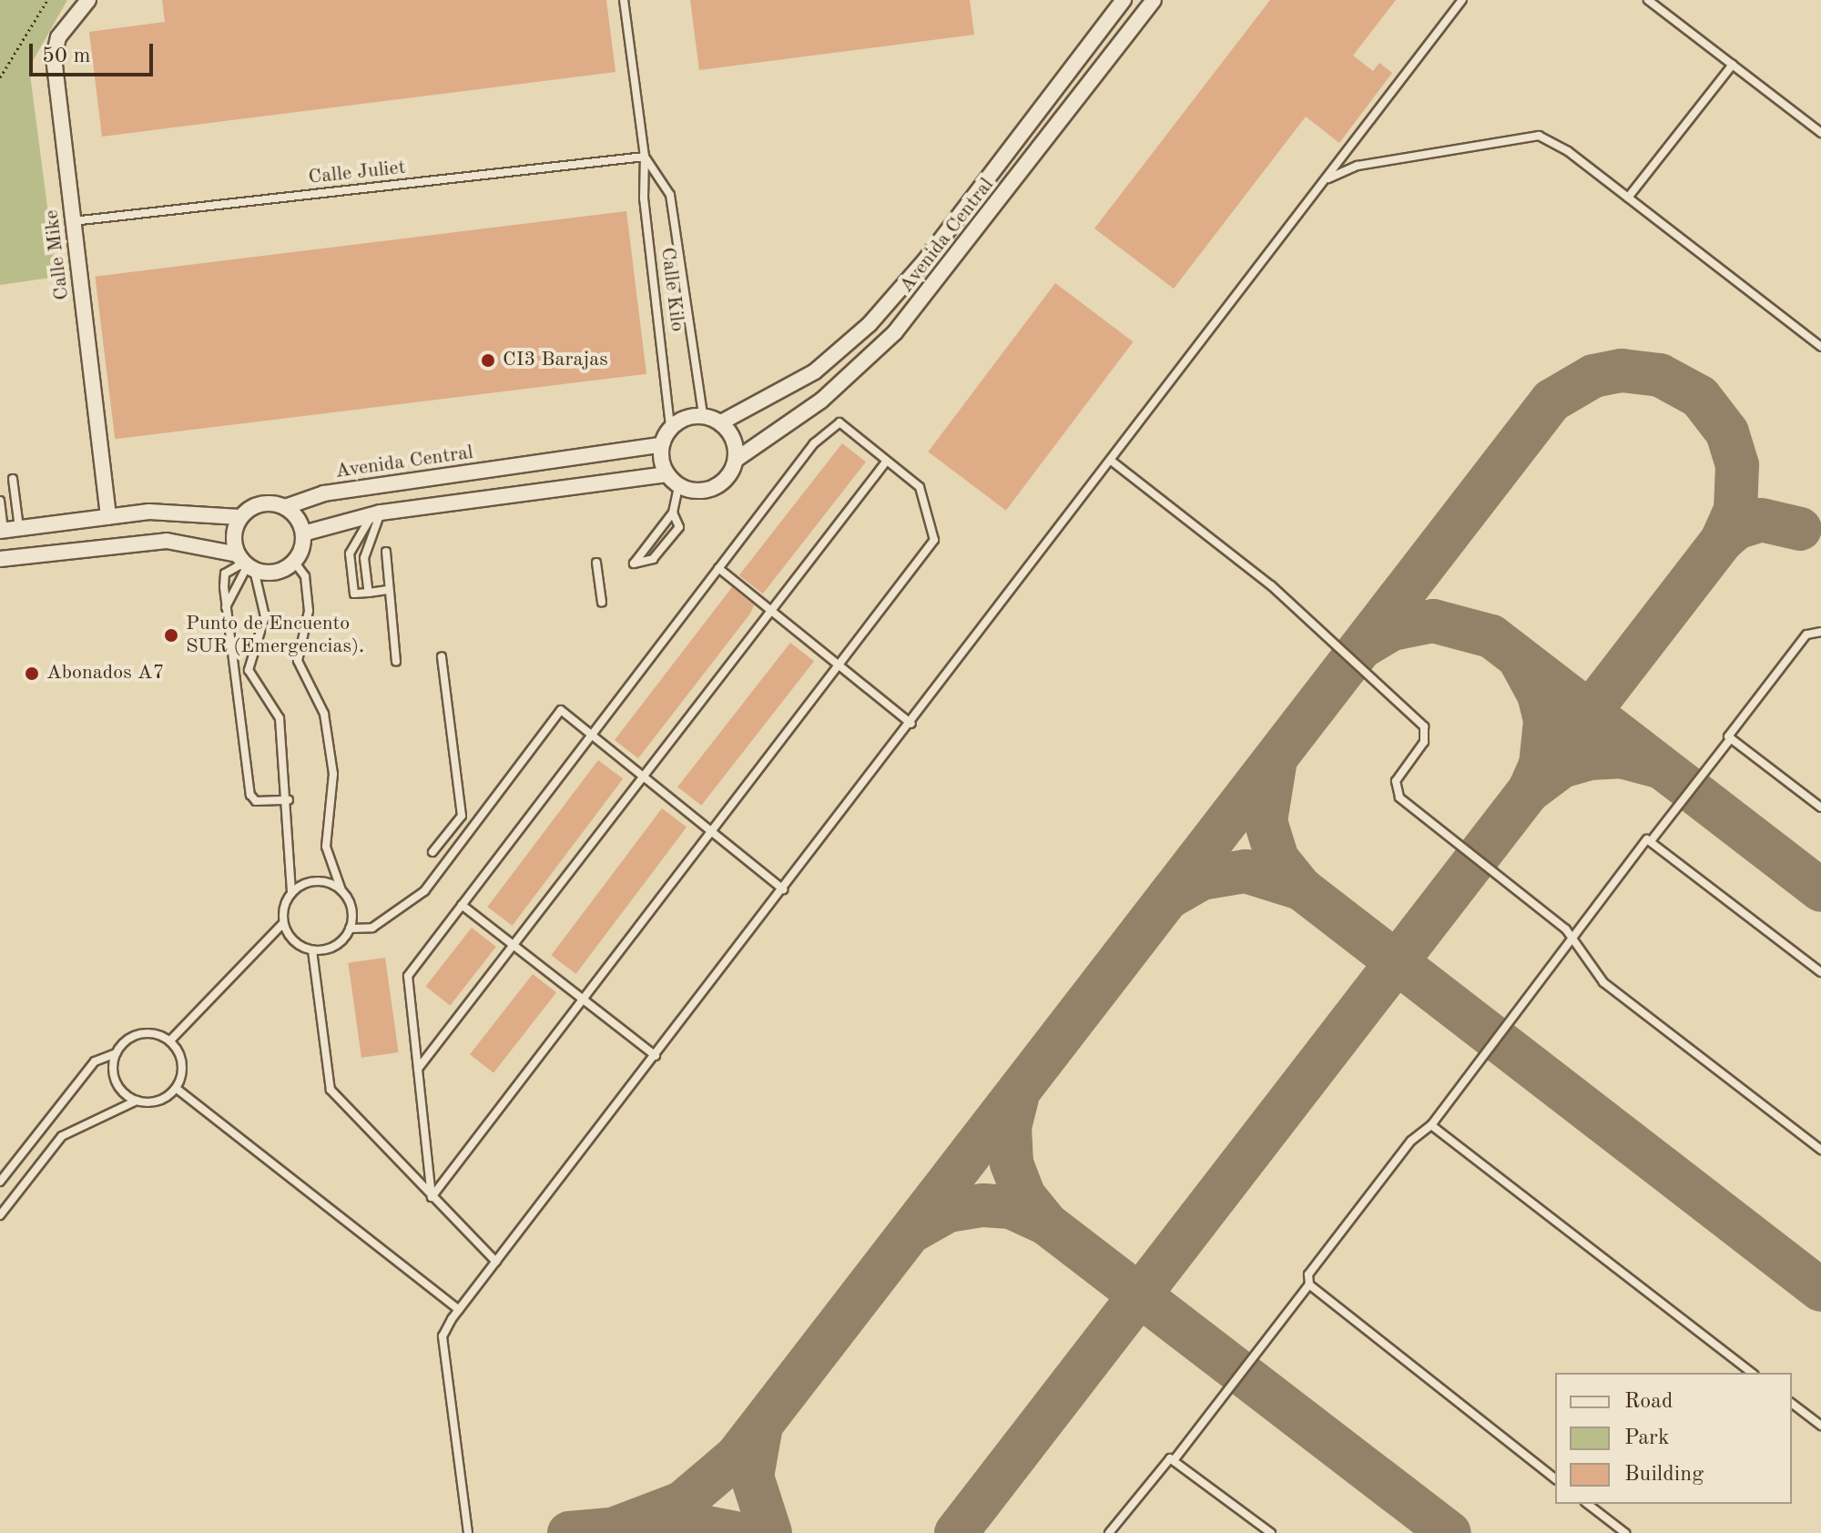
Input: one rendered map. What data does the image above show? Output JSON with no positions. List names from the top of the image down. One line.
{"streets":{"street":["Avenida Central","Calle Mike"],"lane":["Calle Juliet","Calle Kilo"]},"crossings":[["Calle Juliet","Calle Mike"],["Calle Juliet","Calle Kilo"],["Avenida Central","Calle Kilo"]],"places":["CI3 Barajas","Punto de Encuento SUR (Emergencias).","Abonados A7"],"legend":["Road","Park","Building"],"scale_bar":"50 m"}
